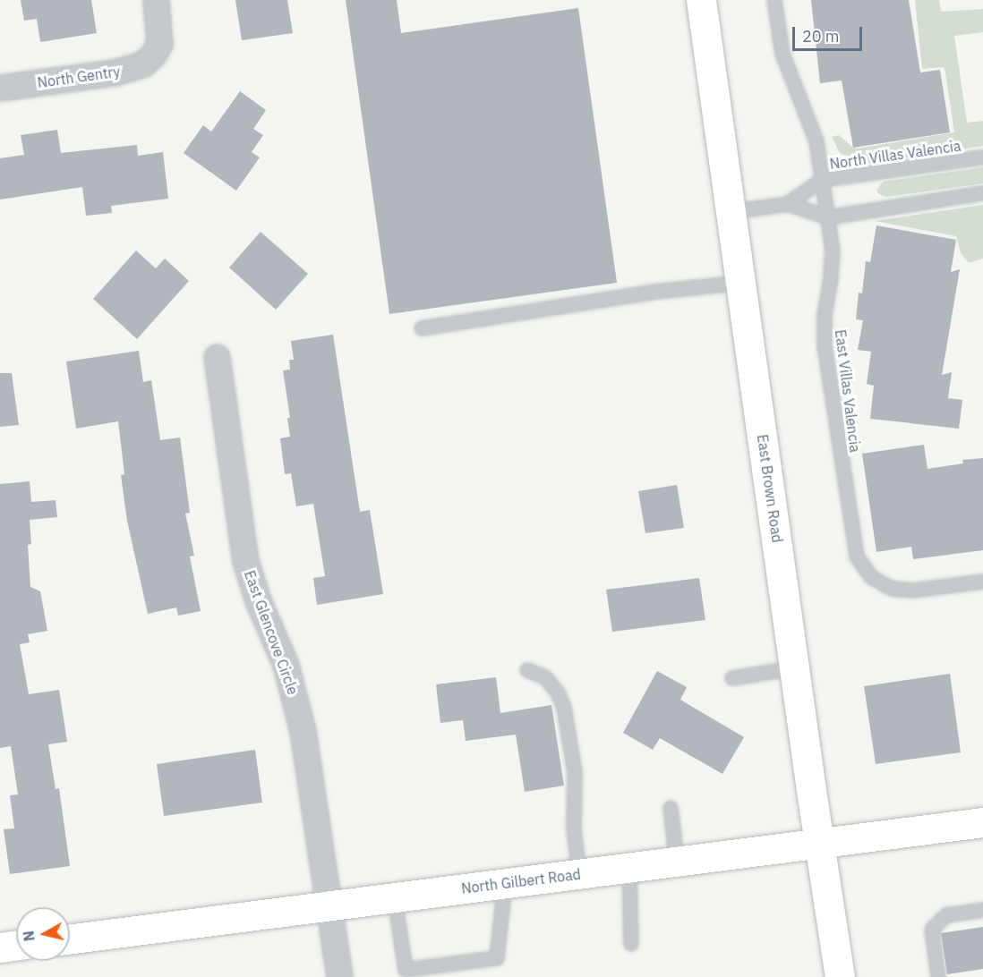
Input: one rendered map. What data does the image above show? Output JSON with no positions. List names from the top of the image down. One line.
{"streets":{"main road":["East Brown Road","North Gilbert Road"],"street":["North Gentry","East Glencove Circle"],"lane":["North Villas Valencia","East Villas Valencia"]},"crossings":[["North Villas Valencia","East Villas Valencia"],["North Villas Valencia","East Brown Road"],["East Brown Road","North Gilbert Road"],["East Glencove Circle","North Gilbert Road"]],"scale_bar":"20 m","north":"left"}
